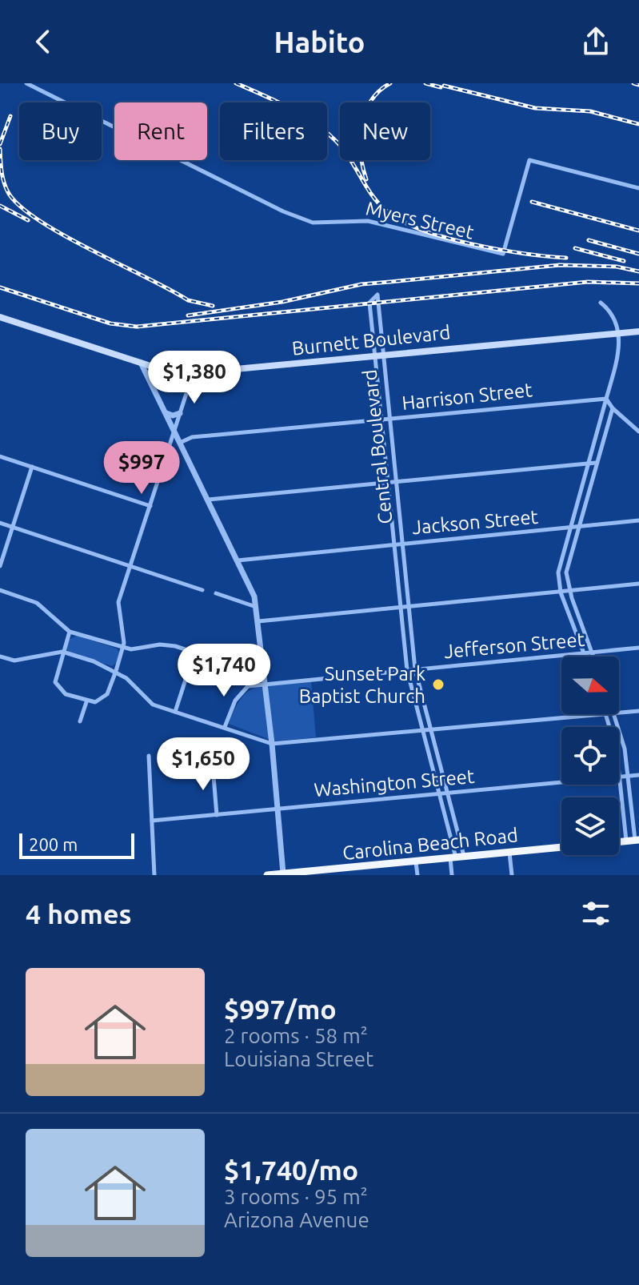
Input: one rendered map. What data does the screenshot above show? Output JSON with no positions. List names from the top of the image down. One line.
{"streets":{"highway":["Carolina Beach Road"],"main road":["Burnett Boulevard"],"street":["Myers Street","Harrison Street","Central Boulevard","Jackson Street","Jefferson Street","Washington Street"]},"crossings":[["Burnett Boulevard","Central Boulevard"],["Harrison Street","Central Boulevard"],["Central Boulevard","Jackson Street"],["Central Boulevard","Jefferson Street"],["Central Boulevard","Washington Street"],["Central Boulevard","Carolina Beach Road"]],"places":["Sunset Park Baptist Church"],"scale_bar":"200 m","north":"right","page":{"header":"Habito","chip":["Buy","Rent","Filters","New"],"price":["$1,380","$997","$1,740","$1,650"],"scale":"200 m","heading":"4 homes","list":[{"name":"$997/mo","note":"2 rooms · 58 m² · Louisiana Street"},{"name":"$1,740/mo","note":"3 rooms · 95 m² · Arizona Avenue"}]}}
